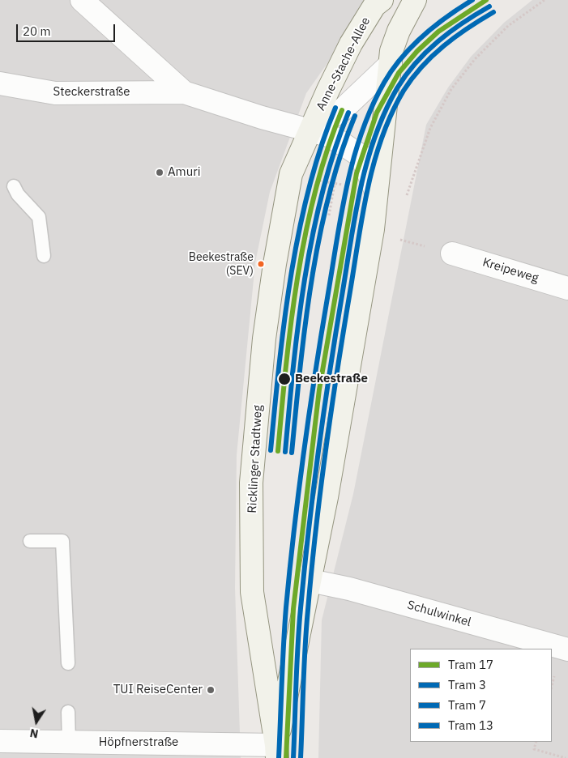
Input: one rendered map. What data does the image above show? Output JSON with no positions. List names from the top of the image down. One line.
{"streets":{"street":["Anne-Stache-Allee","Steckerstraße","Kreipeweg","Ricklinger Stadtweg","Schulwinkel","Höpfnerstraße"]},"crossings":[["Anne-Stache-Allee","Ricklinger Stadtweg"],["Ricklinger Stadtweg","Höpfnerstraße"]],"places":["Amuri","Beekestraße (SEV)","Beekestraße","TUI ReiseCenter"],"lines":["tram line 17","tram line 7","tram line 3","tram line 13"],"legend":["Tram 17","Tram 3","Tram 7","Tram 13"],"scale_bar":"20 m","north":"bottom"}
